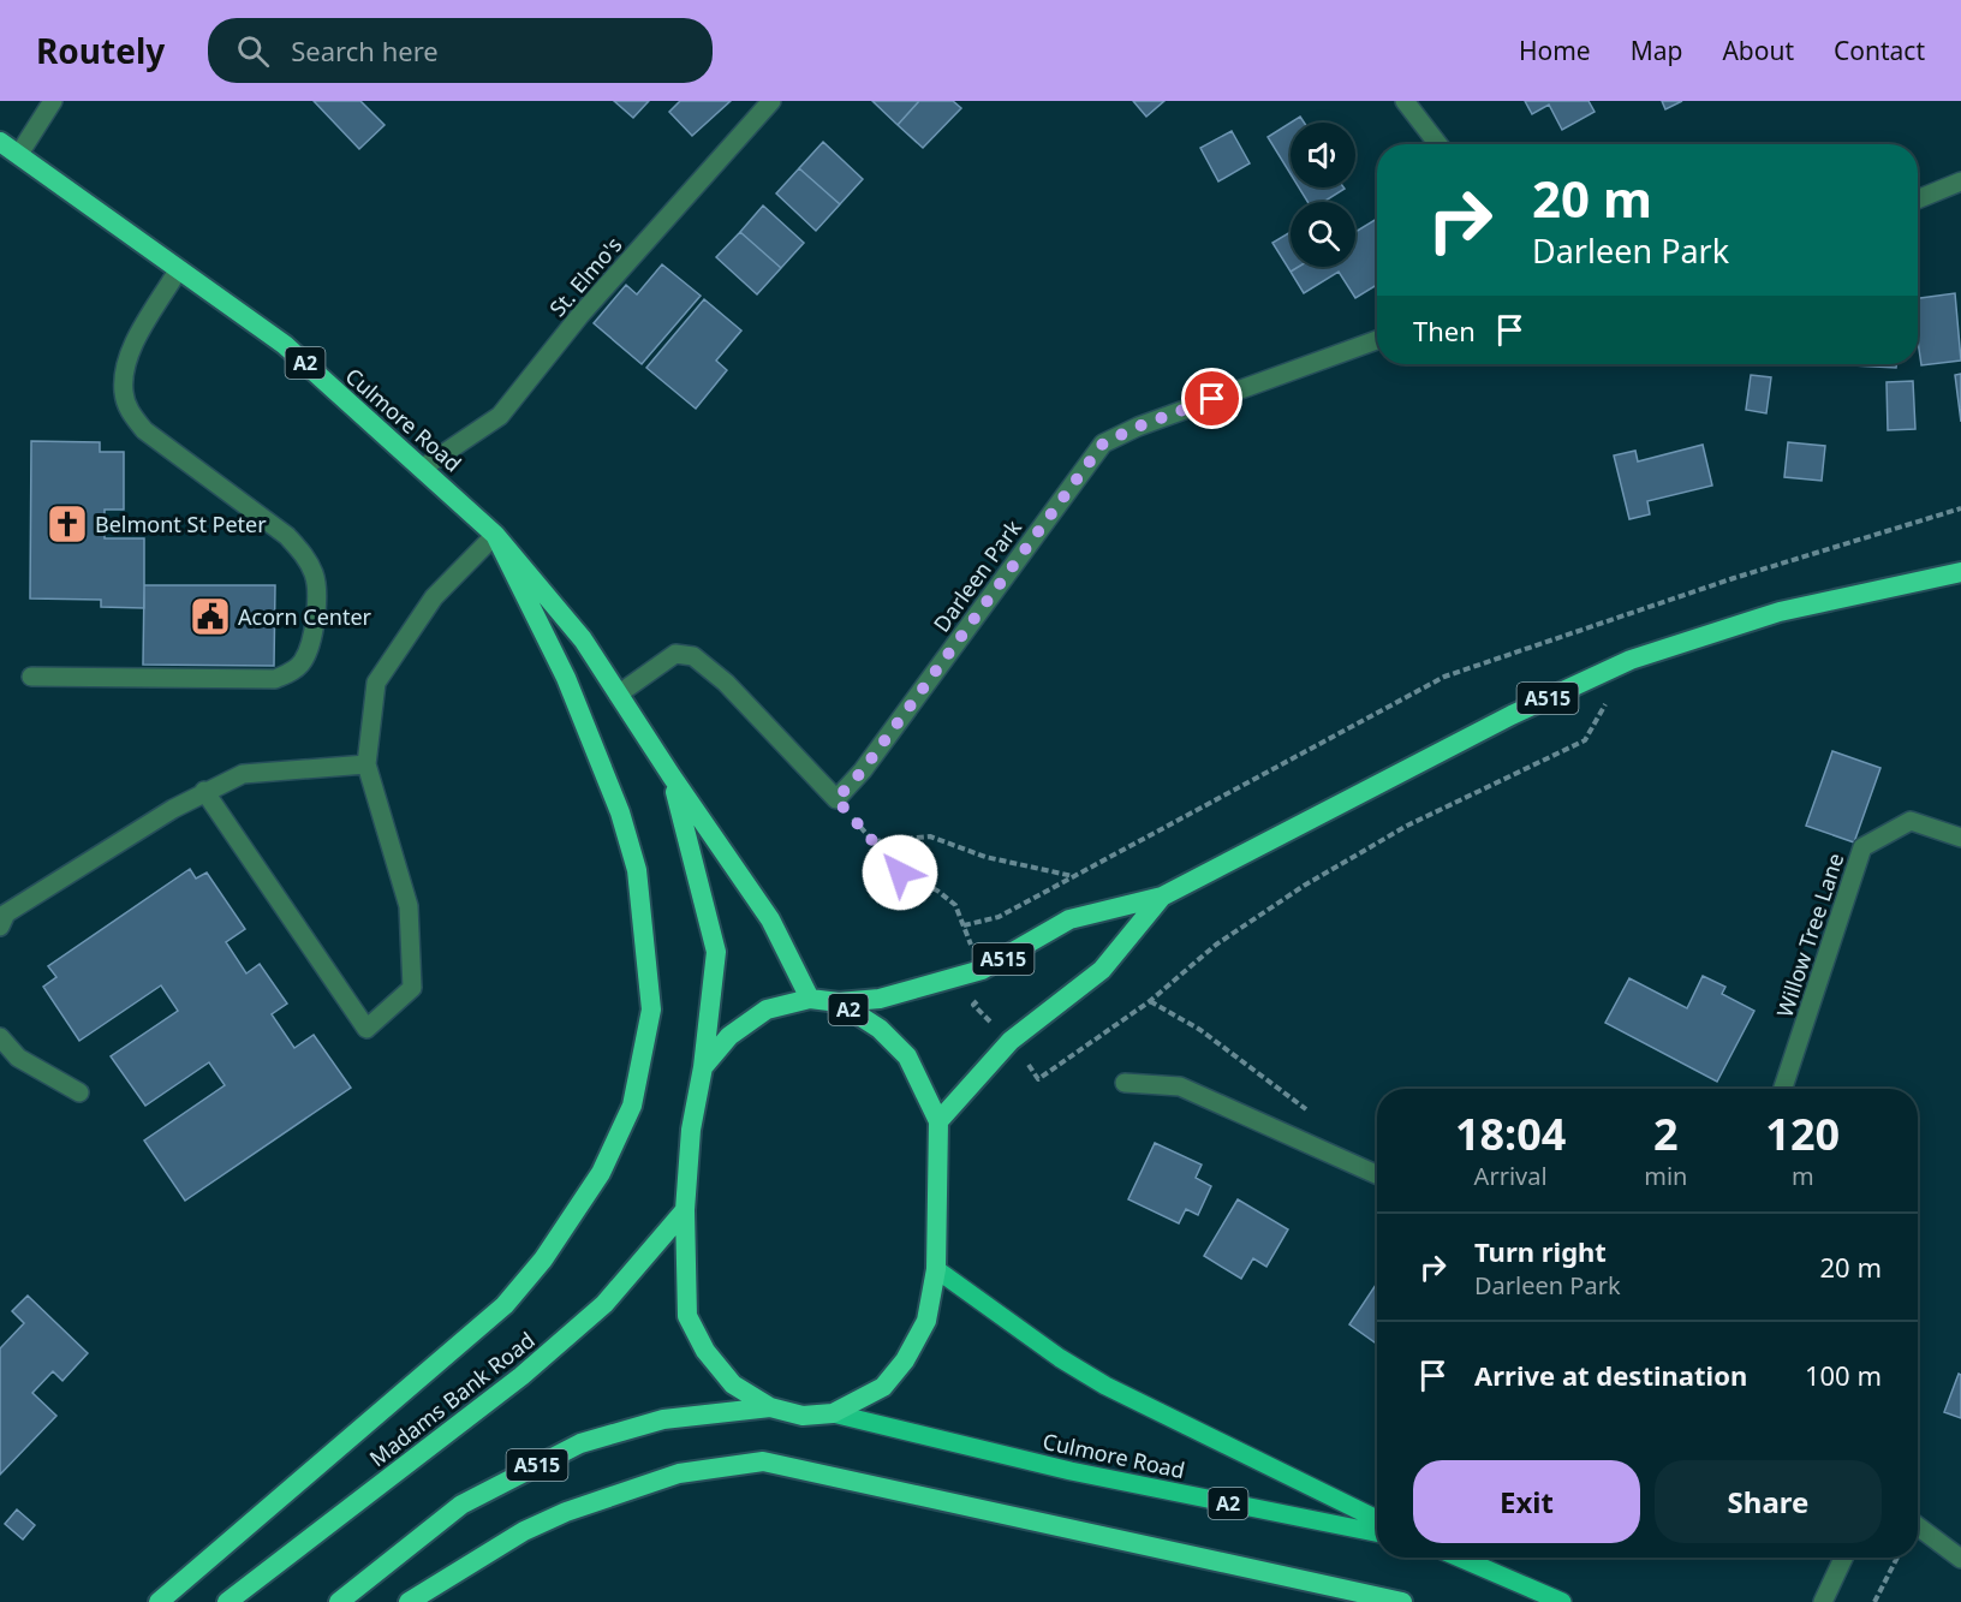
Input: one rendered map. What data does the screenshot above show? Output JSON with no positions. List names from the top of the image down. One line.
{"streets":{"highway":["A2","Culmore Road","A515","Madams Bank Road"],"street":["St. Elmo's","Darleen Park","Willow Tree Lane"]},"crossings":[["St. Elmo's","Culmore Road"],["A2","Culmore Road"],["A2","A515"],["A2","Madams Bank Road"]],"places":{"church":["Belmont St Peter"],"public building":["Acorn Center"]},"page":{"header":"Routely","search":"Search here","nav":["Home","Map","About","Contact"],"turn":["20 m","Darleen Park"],"then":"Then","eta":["18:04","Arrival","2","min","120","m"],"list":[{"name":"Turn right","note":"Darleen Park","value":"20 m"},{"name":"Arrive at destination","value":"100 m"}],"buttons":["Exit","Share"]}}
